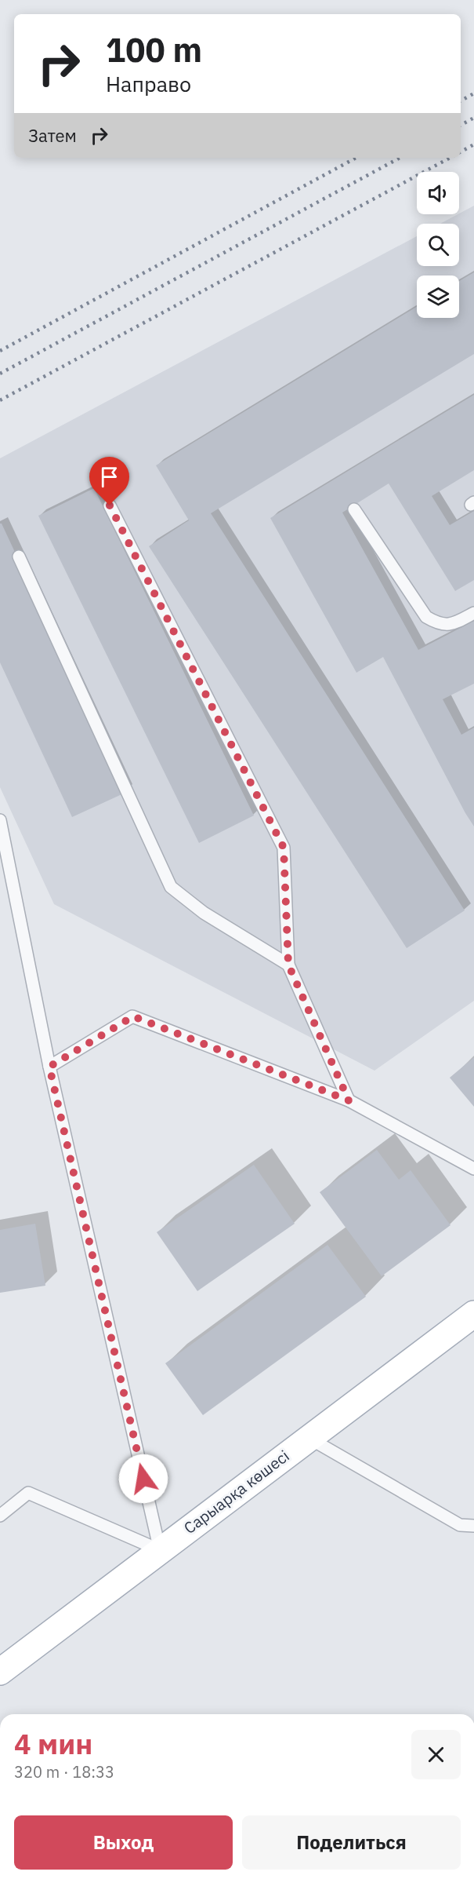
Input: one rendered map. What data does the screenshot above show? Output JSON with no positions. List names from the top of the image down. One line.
{"streets":{"main road":["Сарыарқа көшесі"]},"page":{"turn":["100 m","Направо"],"then":"Затем","heading":["4 мин","320 m · 18:33"],"buttons":["Выход","Поделиться"]}}
